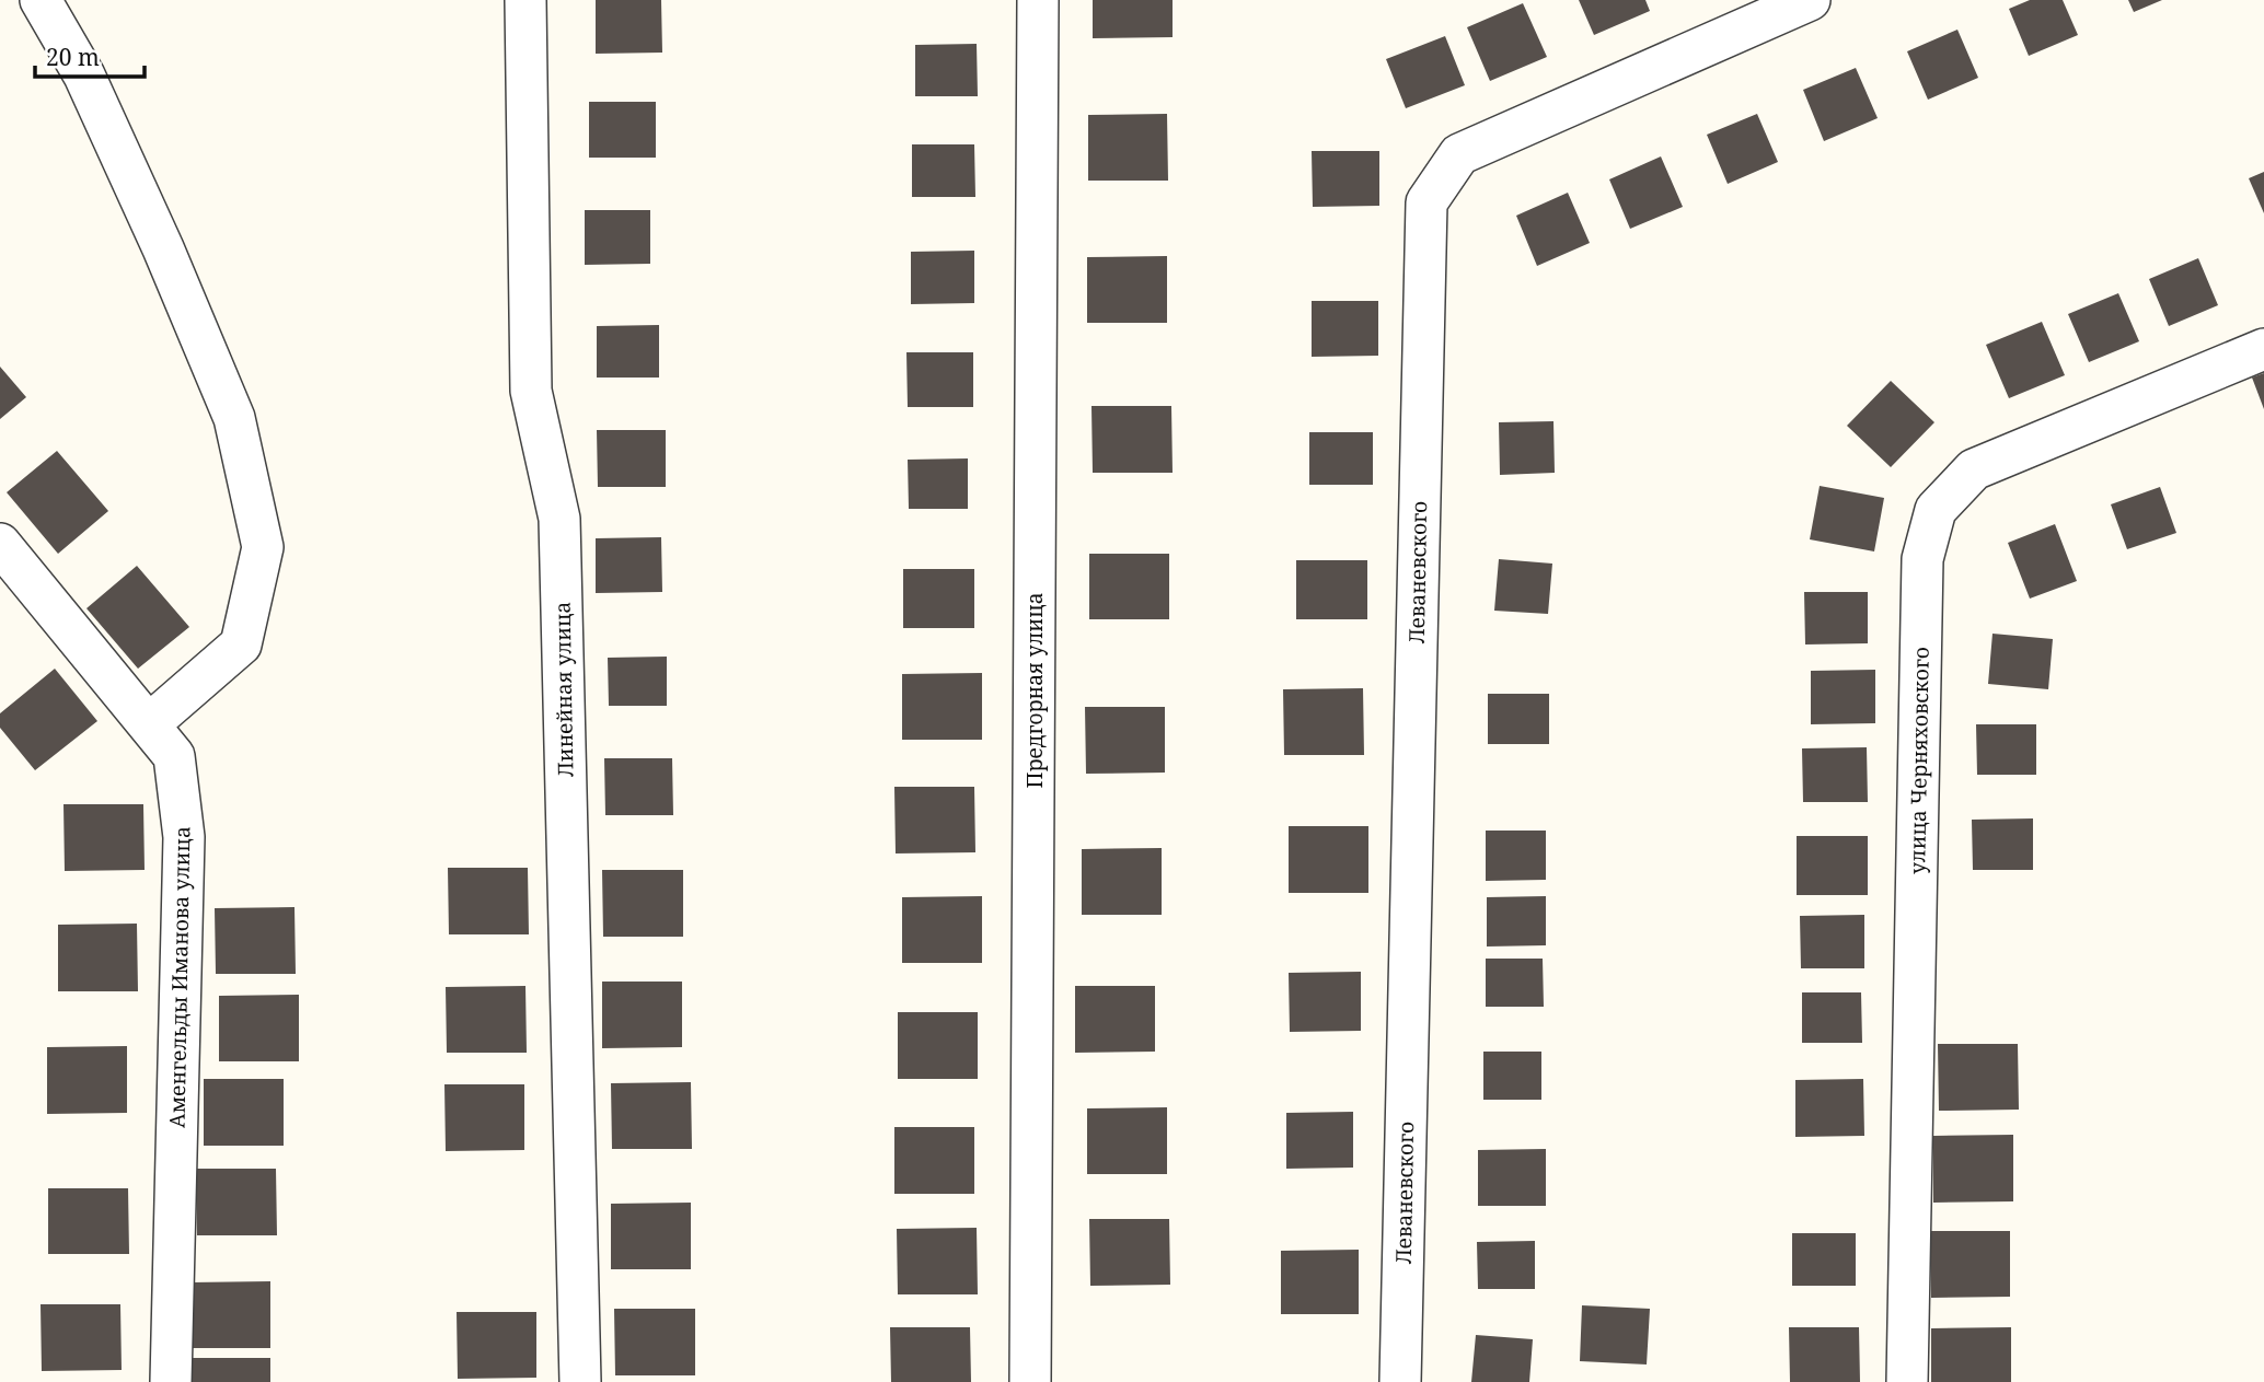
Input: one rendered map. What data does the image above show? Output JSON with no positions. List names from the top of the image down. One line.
{"streets":{"street":["Леваневского","Линейная улица","Предгорная улица","улица Черняховского","Аменгельды Иманова улица"]},"scale_bar":"20 m"}
